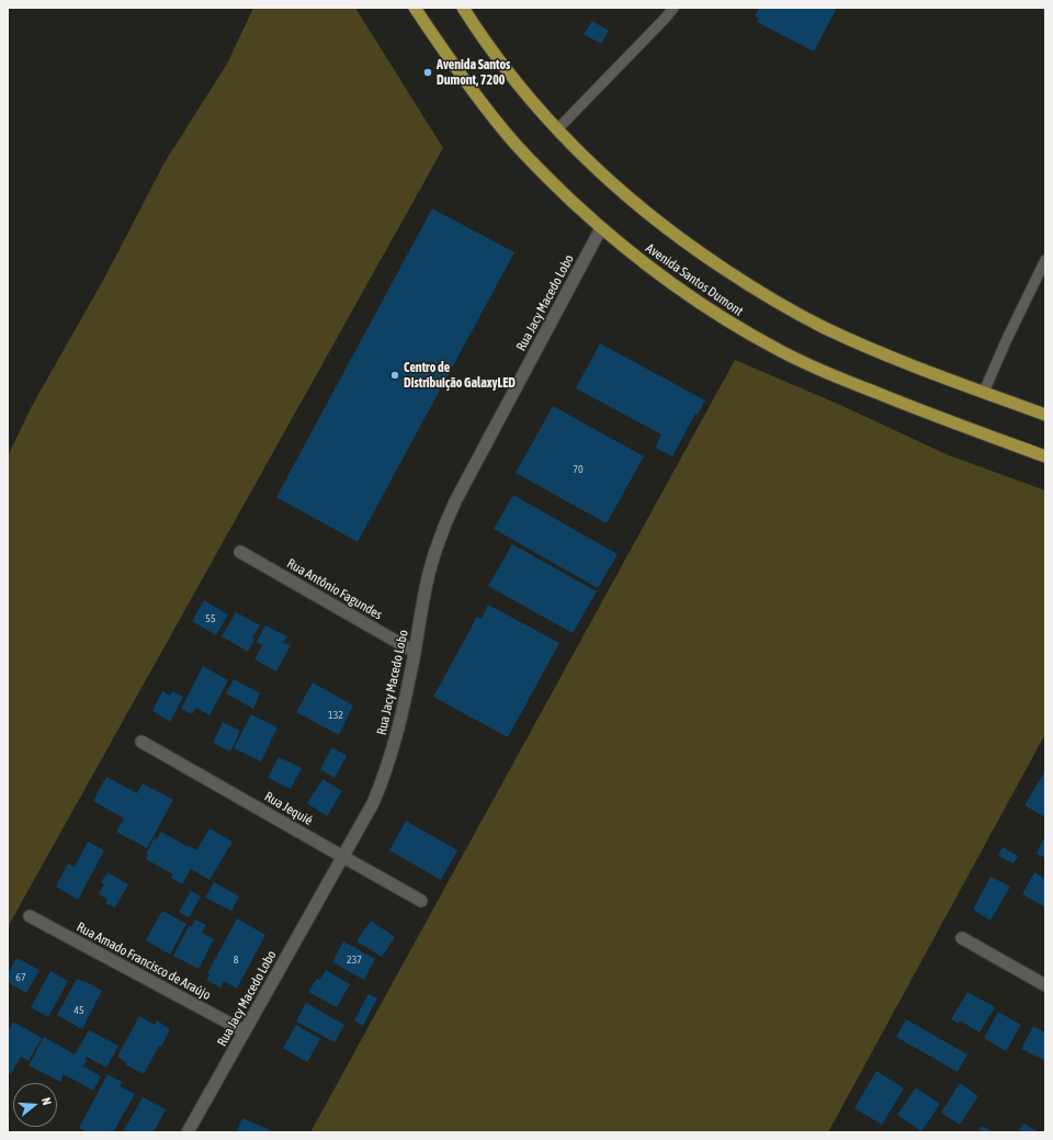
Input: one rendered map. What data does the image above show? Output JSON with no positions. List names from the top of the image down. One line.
{"streets":{"main road":["Avenida Santos Dumont"],"street":["Rua Jacy Macedo Lobo","Rua Antônio Fagundes","Rua Jequié","Rua Amado Francisco de Araújo"]},"crossings":[["Avenida Santos Dumont","Rua Jacy Macedo Lobo"],["Rua Jacy Macedo Lobo","Rua Antônio Fagundes"],["Rua Jacy Macedo Lobo","Rua Jequié"],["Rua Jacy Macedo Lobo","Rua Amado Francisco de Araújo"]],"places":["Avenida Santos Dumont, 7200","Centro de Distribuição GalaxyLED"],"house_numbers":["70","55","132","8","237","67","45"],"north":"right"}
